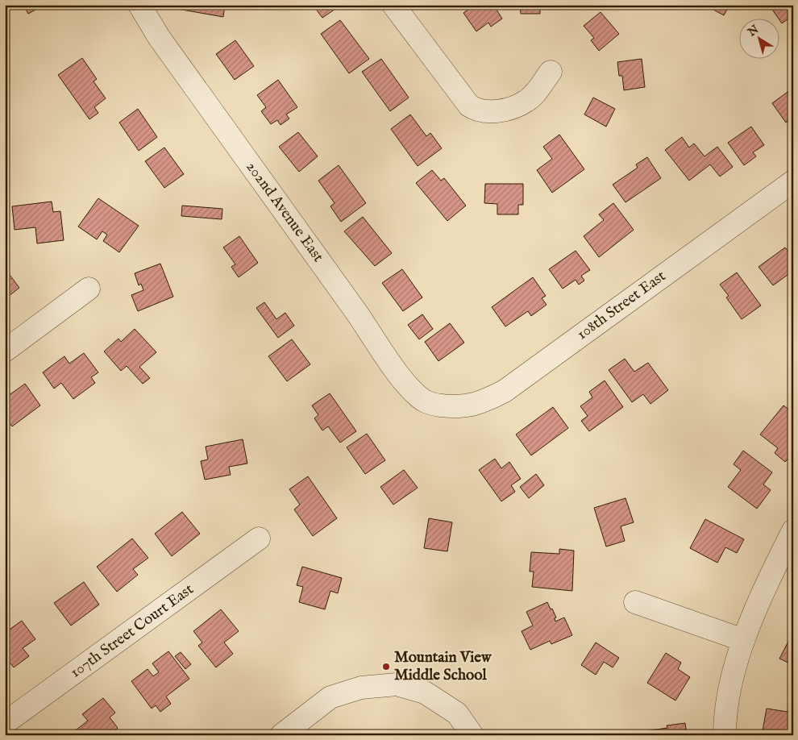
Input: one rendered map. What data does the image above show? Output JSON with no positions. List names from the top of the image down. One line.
{"streets":{"street":["202nd Avenue East","108th Street East","107th Street Court East"]},"crossings":[["202nd Avenue East","108th Street East"]],"places":["Mountain View Middle School"],"north":"top left"}
